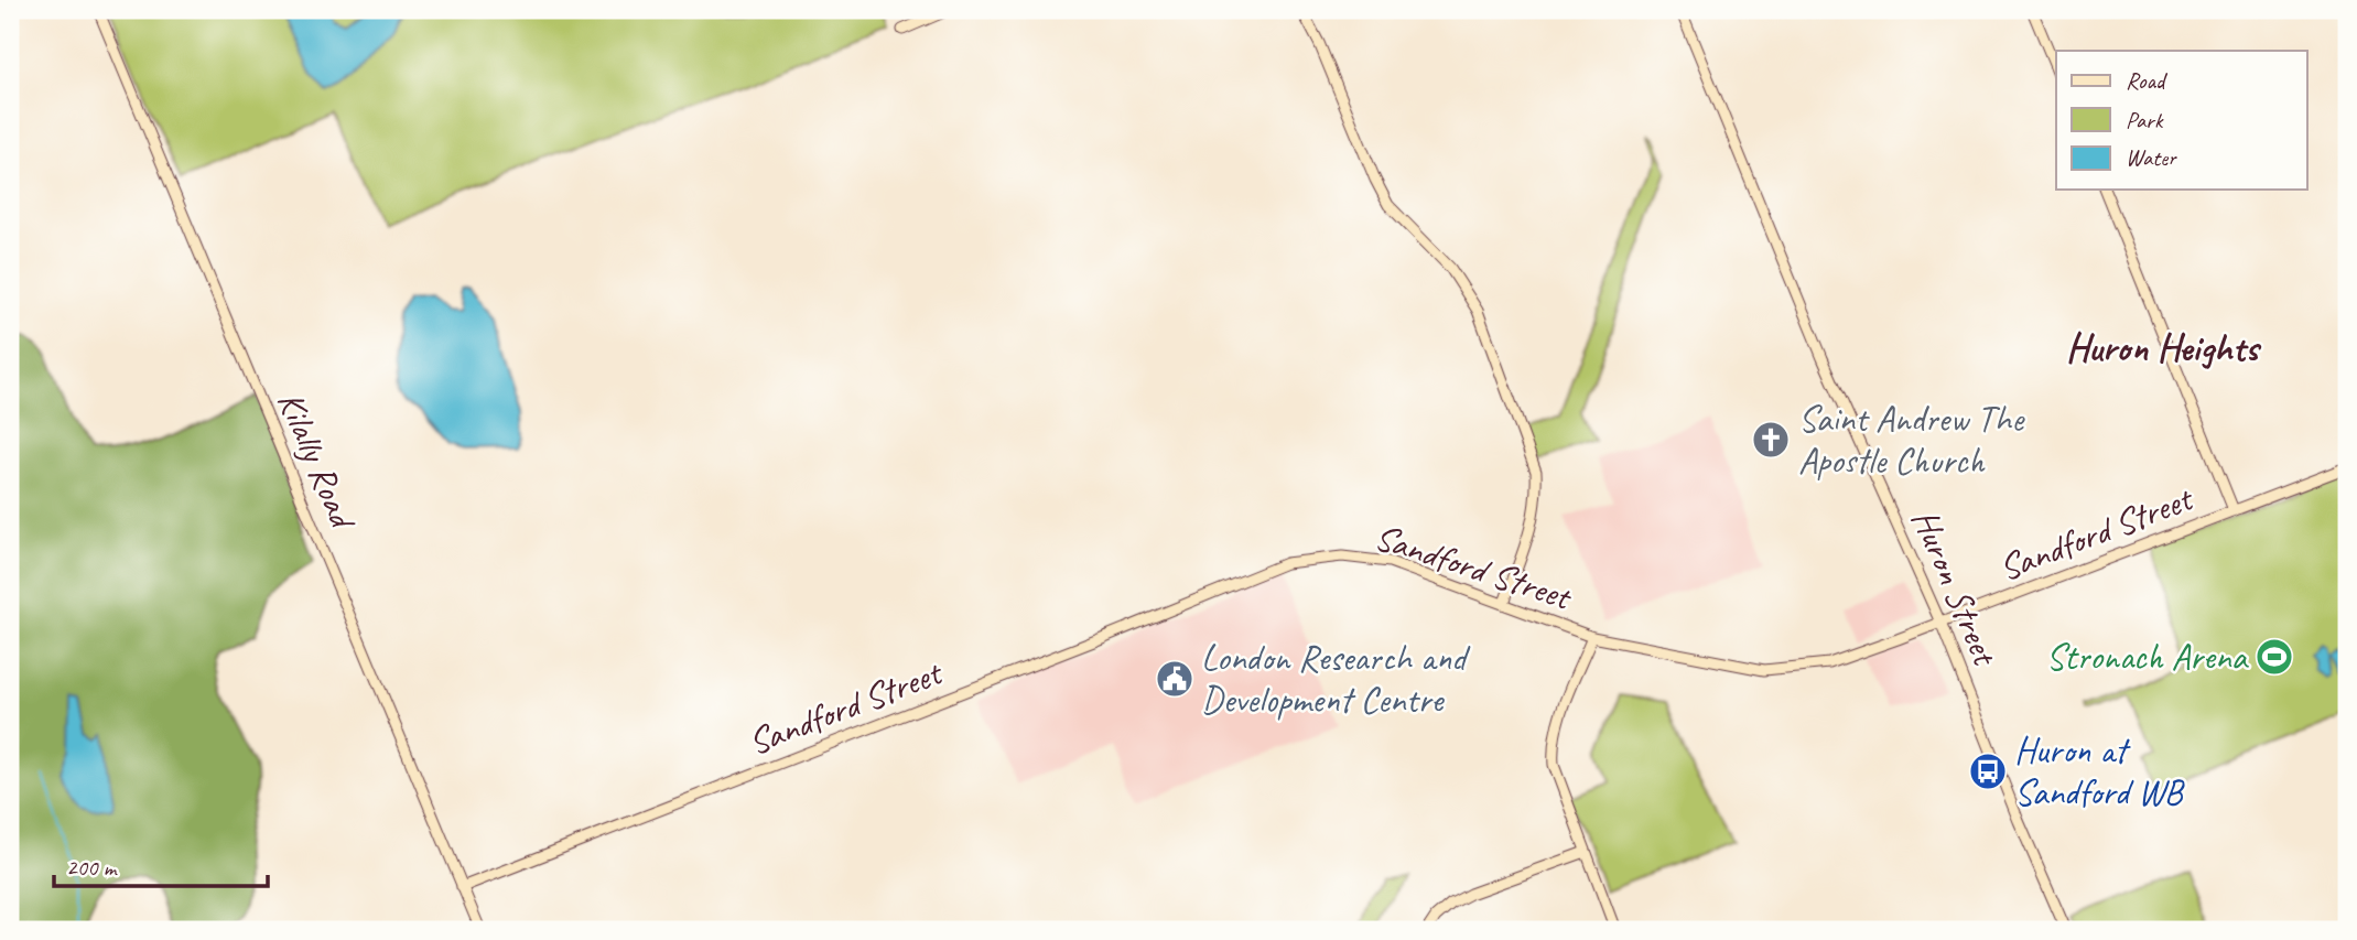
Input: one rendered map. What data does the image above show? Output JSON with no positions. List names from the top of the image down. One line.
{"streets":{"street":["Kilally Road","Sandford Street","Huron Street"]},"crossings":[["Kilally Road","Sandford Street"],["Sandford Street","Huron Street"]],"districts":["Huron Heights"],"places":{"church":["Saint Andrew The Apostle Church"],"sports":["Stronach Arena"],"public building":["London Research and Development Centre"],"bus stop":["Huron at Sandford WB"]},"legend":["Road","Park","Water"],"scale_bar":"200 m"}
